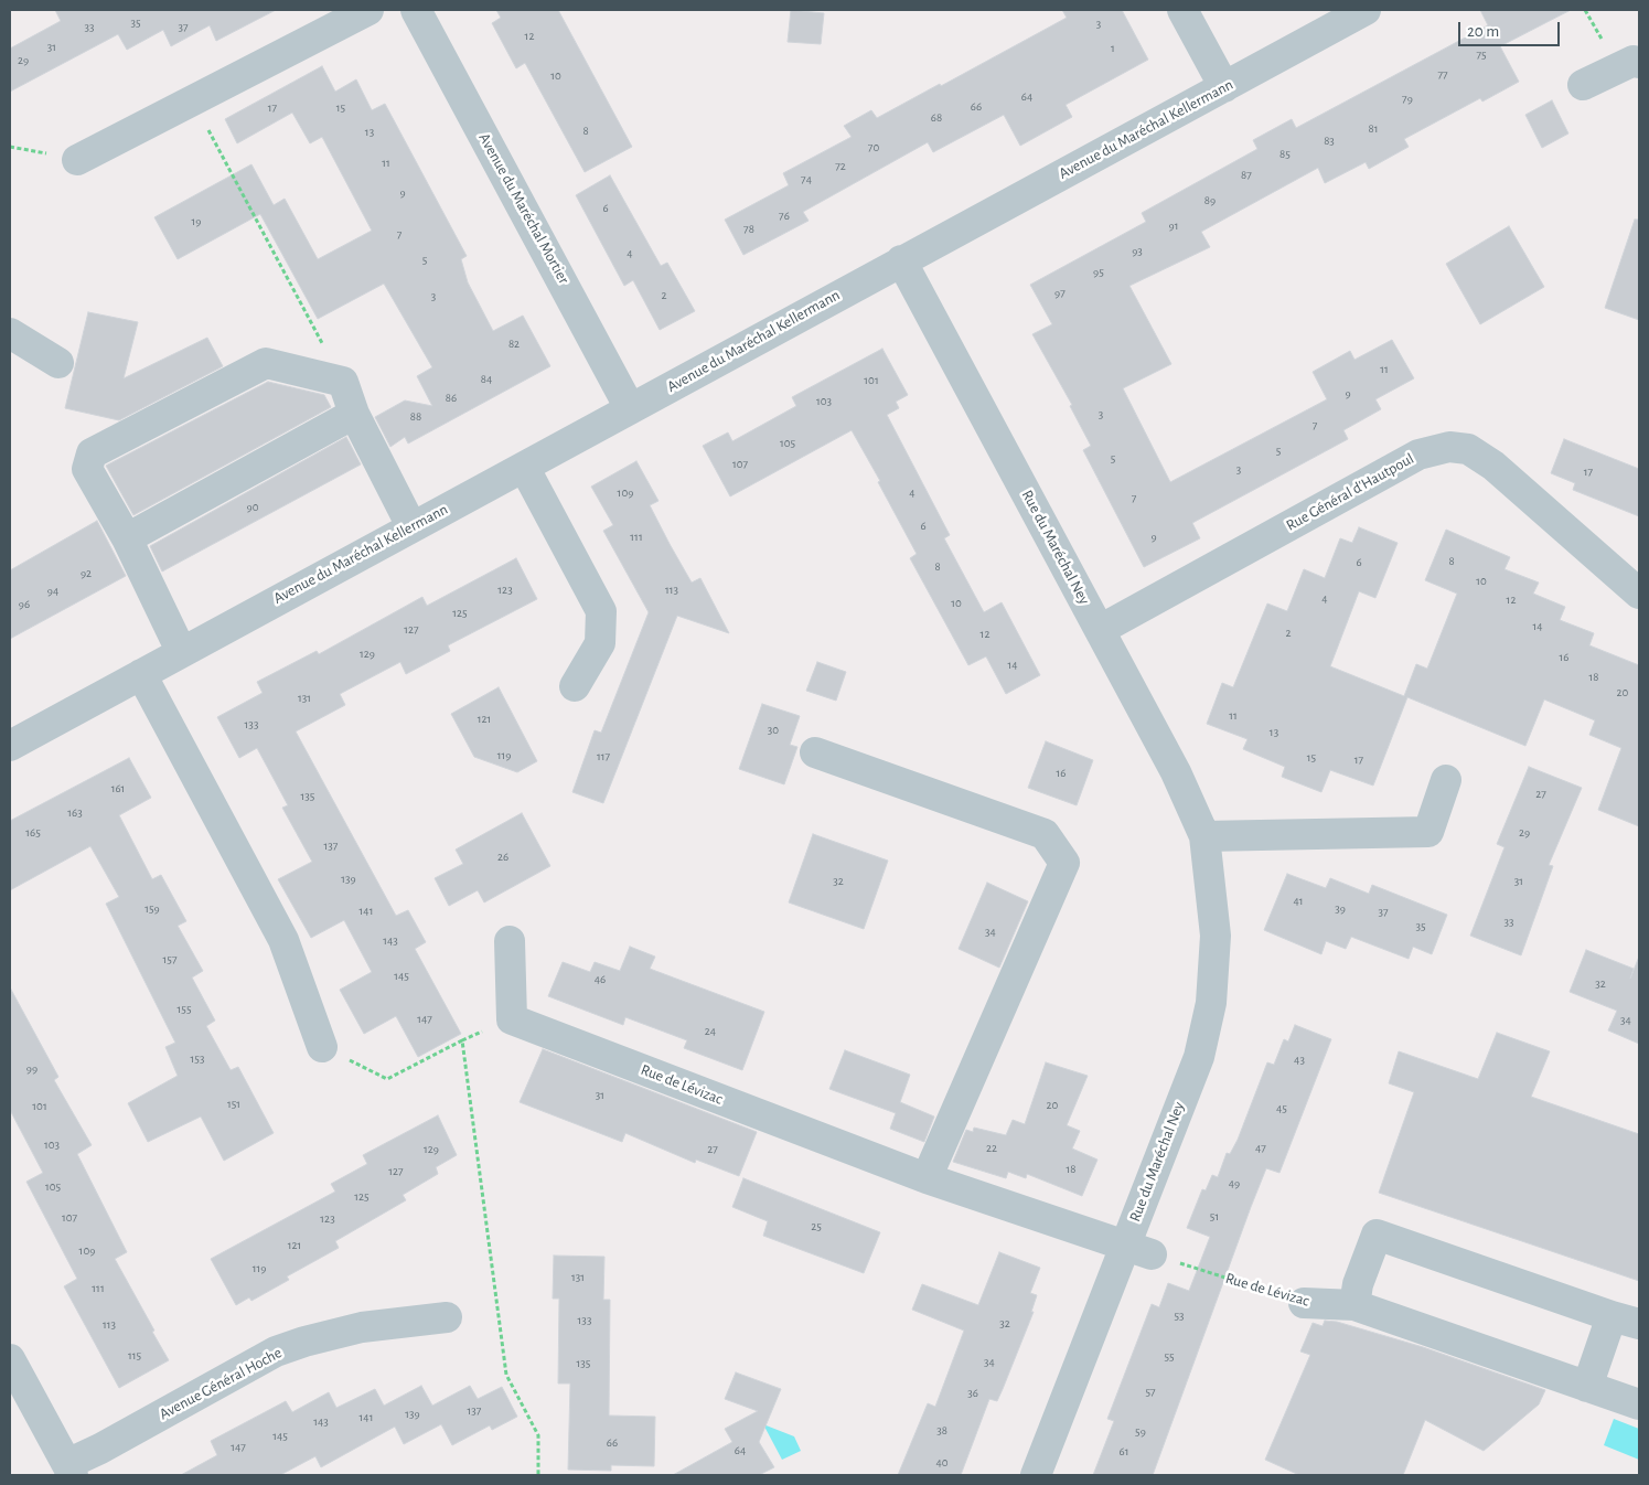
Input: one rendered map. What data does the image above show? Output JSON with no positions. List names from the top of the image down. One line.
{"streets":{"street":["Avenue du Maréchal Kellermann","Avenue du Maréchal Mortier","Rue Général d'Hautpoul","Rue du Maréchal Ney","Rue de Lévizac","Avenue Général Hoche"]},"crossings":[["Avenue du Maréchal Kellermann","Avenue du Maréchal Mortier"],["Avenue du Maréchal Kellermann","Rue du Maréchal Ney"],["Rue Général d'Hautpoul","Rue du Maréchal Ney"],["Rue du Maréchal Ney","Rue de Lévizac"]],"house_numbers":["35","3","33","37","12","31","1","75","29","77","10","64","79","66","17","15","68","81","8","13","83","70","85","11","72","87","74","9","89","6","76","19","91","78","7","93","4","5","95","97","2","3","82","11","84","101","9","86","103","3","88","7","105","5","5","107","3","17","109","4","7","90","6","111","9","8","6","8","92","10","123","113","94","4","12","10","96","125","14","127","2","12","129","16","14","18","20","131","11","121","133","30","13","119","117","15","17","16","161","27","135","163","165","29","137","26","139","32","31","41","159","39","141","37","33","35","34","143","157","145","46","32","155","147","34","24","153","43","99","31","151","20","101","45","103","22","47","129","27","18","127","49","105","125","51","107","123","25","121","109","119","131","111","53","133","32","113","115","55","34","135","57","36","137","139","141","143","38","59","145","66","147","64","61","40"],"scale_bar":"20 m"}
